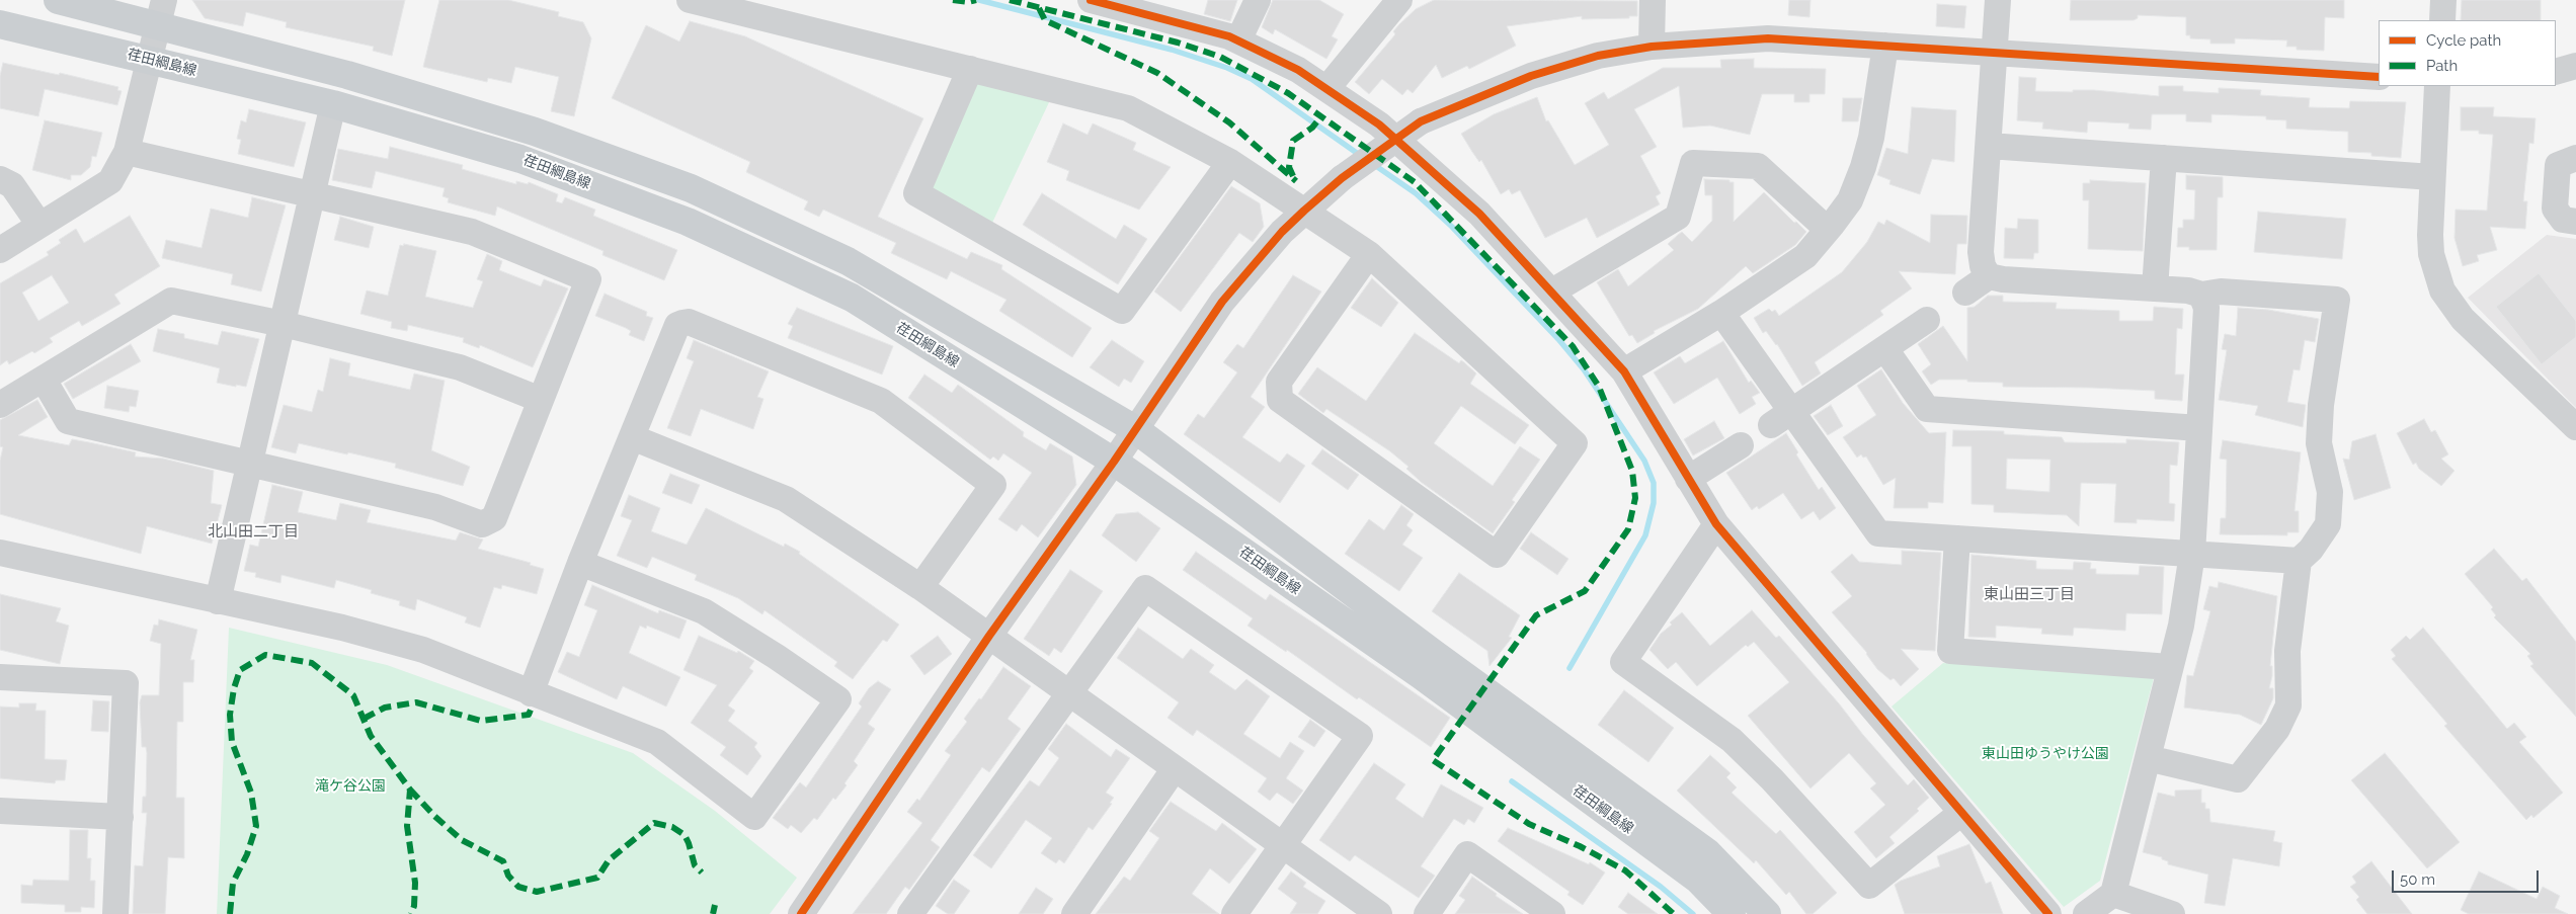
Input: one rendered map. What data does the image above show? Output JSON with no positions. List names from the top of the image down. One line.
{"streets":{"main road":["荏田綱島線"]},"districts":["北山田二丁目","東山田三丁目"],"parks":["東山田ゆうやけ公園","滝ケ谷公園"],"legend":["Cycle path","Path"],"scale_bar":"50 m"}
